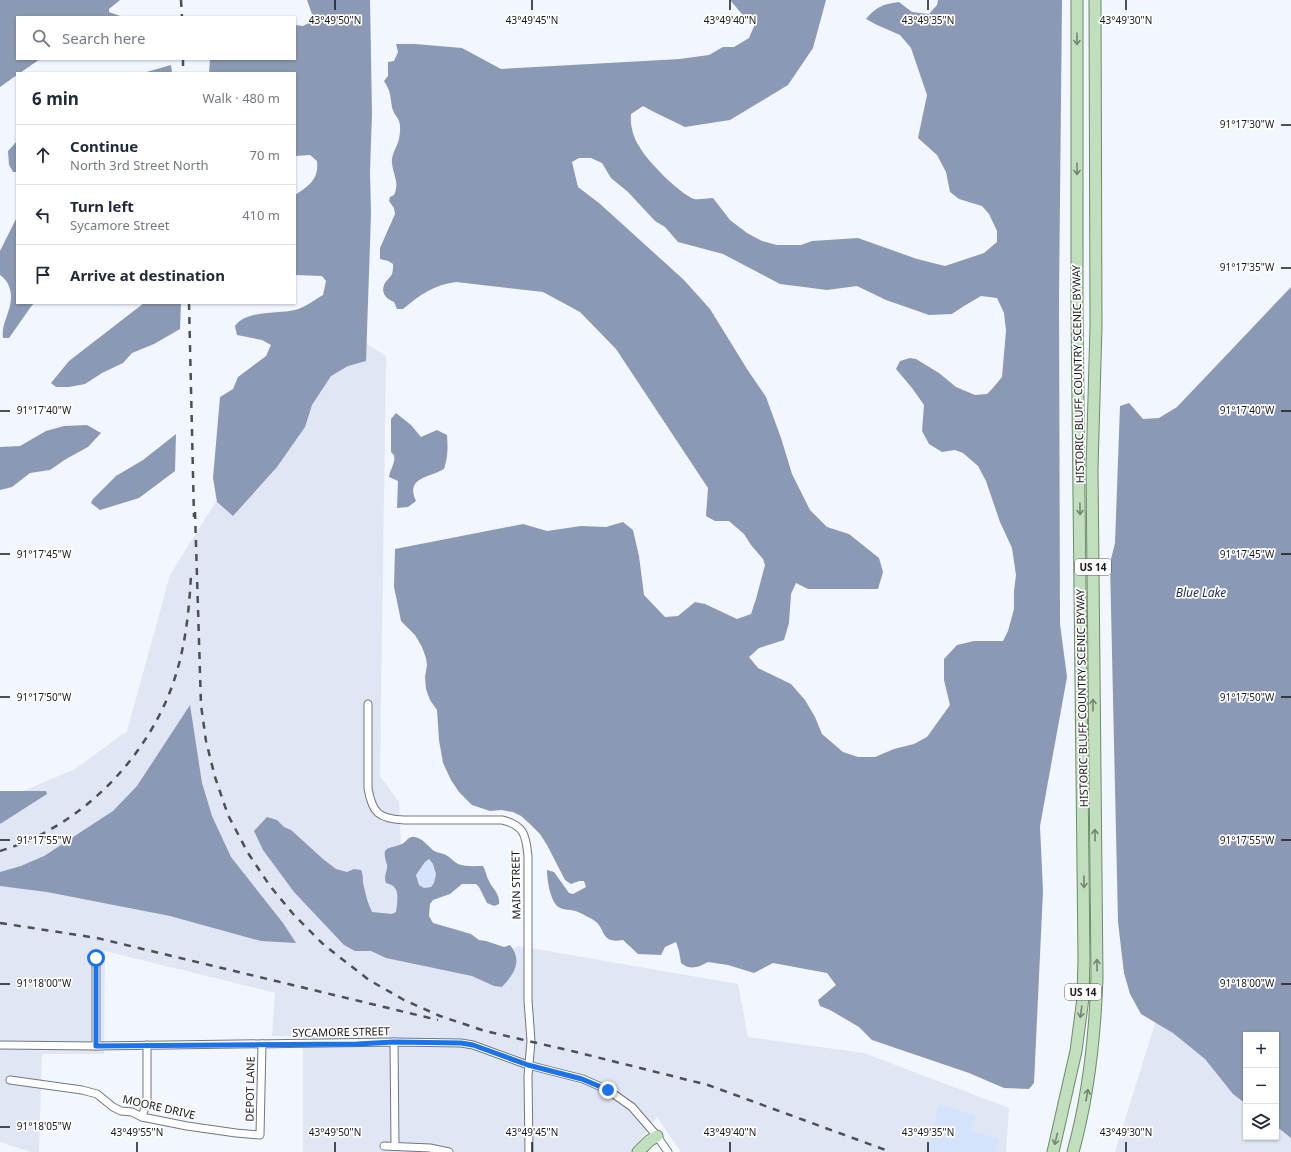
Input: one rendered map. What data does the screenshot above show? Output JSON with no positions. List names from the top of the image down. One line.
{"streets":{"main road":["HISTORIC BLUFF COUNTRY SCENIC BYWAY","US 14"],"street":["MAIN STREET","SYCAMORE STREET","DEPOT LANE","MOORE DRIVE"]},"crossings":[["MAIN STREET","SYCAMORE STREET"],["SYCAMORE STREET","DEPOT LANE"],["DEPOT LANE","MOORE DRIVE"]],"water":["Blue Lake"],"page":{"search":"Search here","heading":["6 min","Walk · 480 m"],"list":[["Continue","North 3rd Street North","70 m"],["Turn left","Sycamore Street","410 m"],"Arrive at destination"],"map_buttons":["+","−"]},"coordinates":["43°49'50\"N","43°49'45\"N","43°49'40\"N","43°49'35\"N","43°49'30\"N","91°17'30\"W","91°17'35\"W","91°17'40\"W","91°17'45\"W","91°17'50\"W","91°17'55\"W","91°18'00\"W","91°18'05\"W","43°49'55\"N"]}
